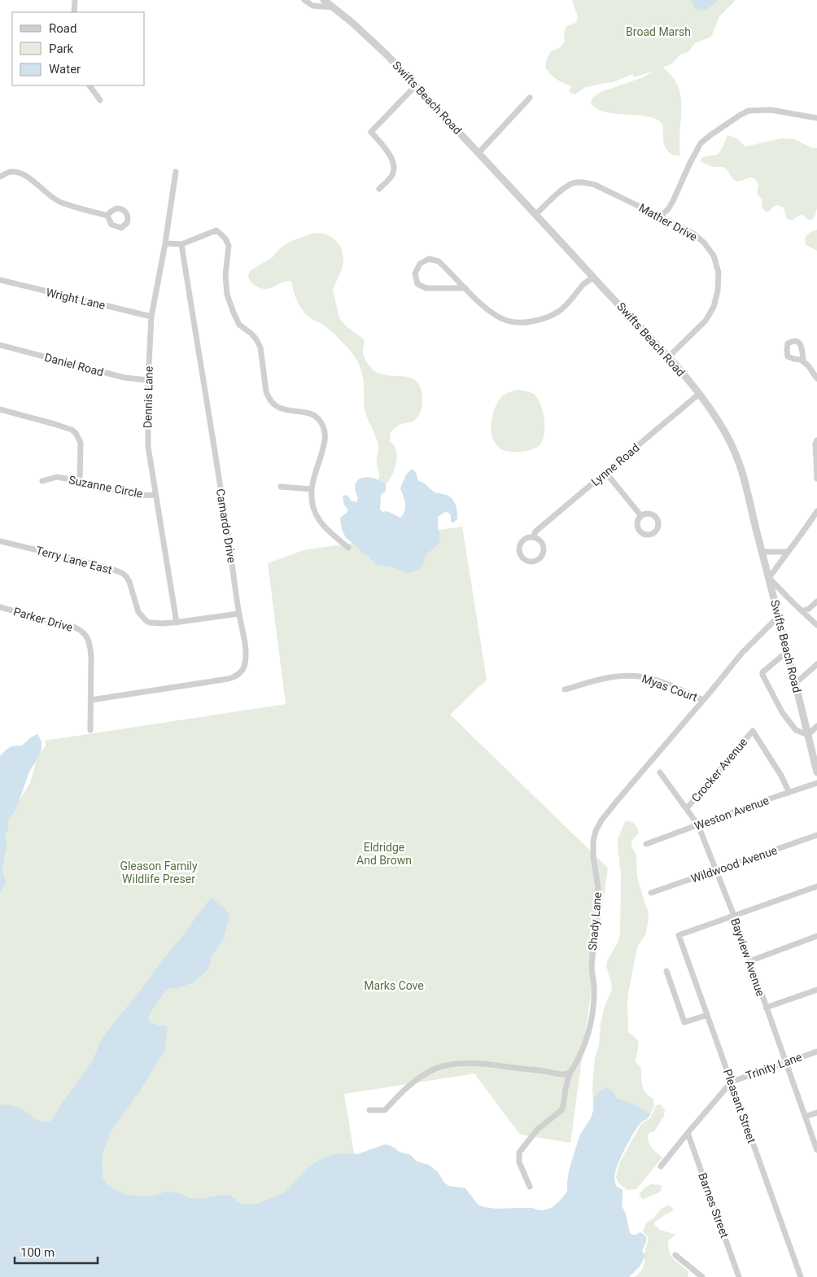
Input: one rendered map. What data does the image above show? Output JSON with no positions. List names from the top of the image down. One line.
{"streets":{"street":["Swifts Beach Road","Mather Drive","Wright Lane","Daniel Road","Dennis Lane","Lynne Road","Suzanne Circle","Camardo Drive","Terry Lane East","Parker Drive","Myas Court","Crocker Avenue","Weston Avenue","Wildwood Avenue","Shady Lane","Bayview Avenue","Trinity Lane","Pleasant Street","Barnes Street"]},"crossings":[["Swifts Beach Road","Mather Drive"],["Swifts Beach Road","Lynne Road"],["Swifts Beach Road","Shady Lane"],["Wright Lane","Dennis Lane"],["Daniel Road","Dennis Lane"],["Dennis Lane","Suzanne Circle"],["Dennis Lane","Terry Lane East"],["Camardo Drive","Terry Lane East"],["Camardo Drive","Parker Drive"],["Myas Court","Shady Lane"],["Crocker Avenue","Weston Avenue"],["Crocker Avenue","Bayview Avenue"],["Weston Avenue","Bayview Avenue"],["Wildwood Avenue","Bayview Avenue"],["Bayview Avenue","Trinity Lane"],["Bayview Avenue","Pleasant Street"],["Trinity Lane","Pleasant Street"]],"parks":["Broad Marsh","Eldridge And Brown","Gleason Family Wildlife Preser","Marks Cove"],"legend":["Road","Park","Water"],"scale_bar":"100 m"}
